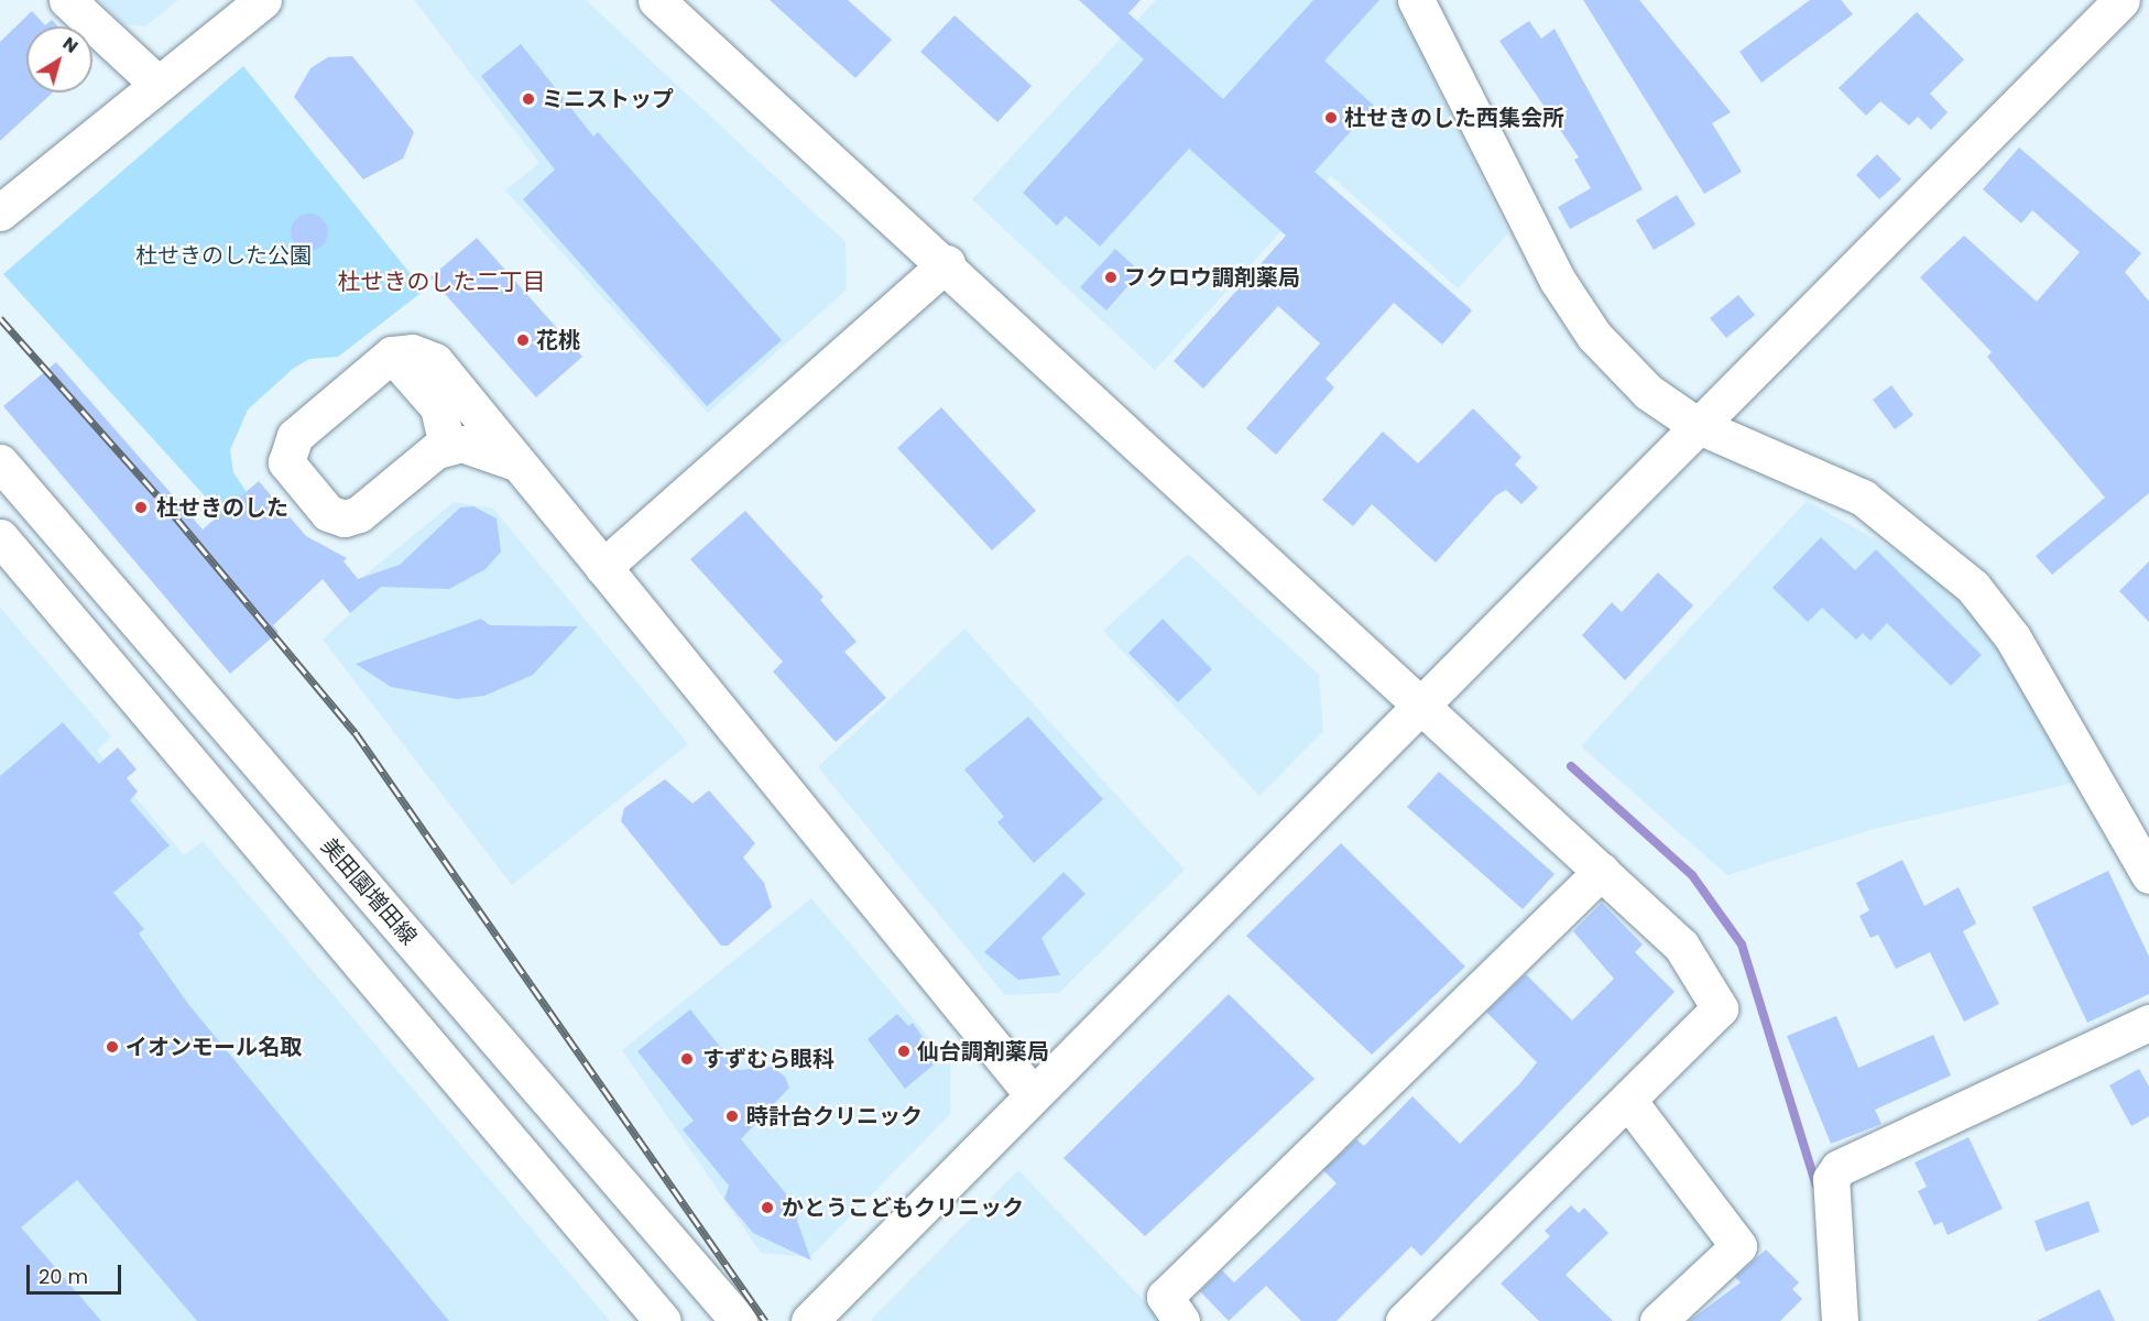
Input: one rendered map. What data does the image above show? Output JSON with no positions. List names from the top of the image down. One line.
{"streets":{"street":["美田園増田線"]},"districts":["杜せきのした二丁目"],"parks":["杜せきのした公園"],"places":["ミニストップ","杜せきのした西集会所","フクロウ調剤薬局","花桃","杜せきのした","イオンモール名取","仙台調剤薬局","すずむら眼科","時計台クリニック","かとうこどもクリニック"],"scale_bar":"20 m","north":"top right"}
